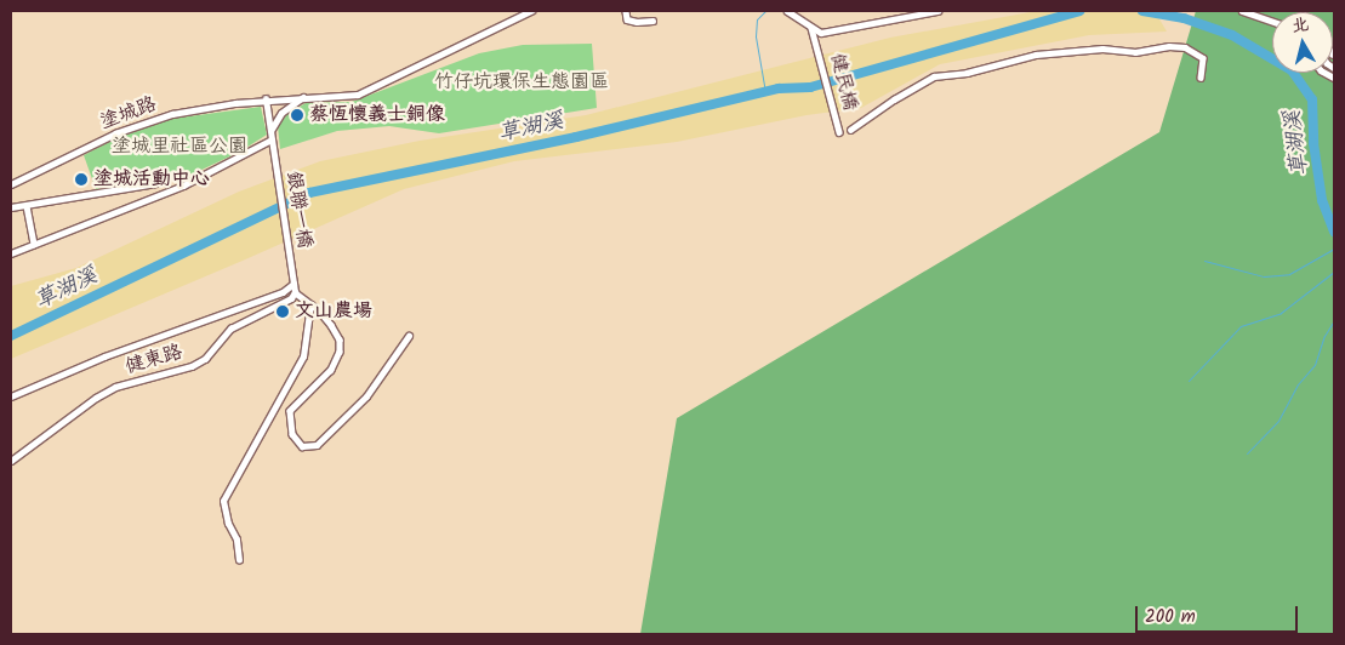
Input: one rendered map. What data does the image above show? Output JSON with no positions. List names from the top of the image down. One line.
{"streets":{"street":["健民橋","塗城路","銀聯一橋","健東路"]},"water":["草湖溪"],"parks":["竹仔坑環保生態園區","塗城里社區公園"],"places":["蔡恆懷義士銅像","塗城活動中心","文山農場"],"scale_bar":"200 m","north":"top"}
